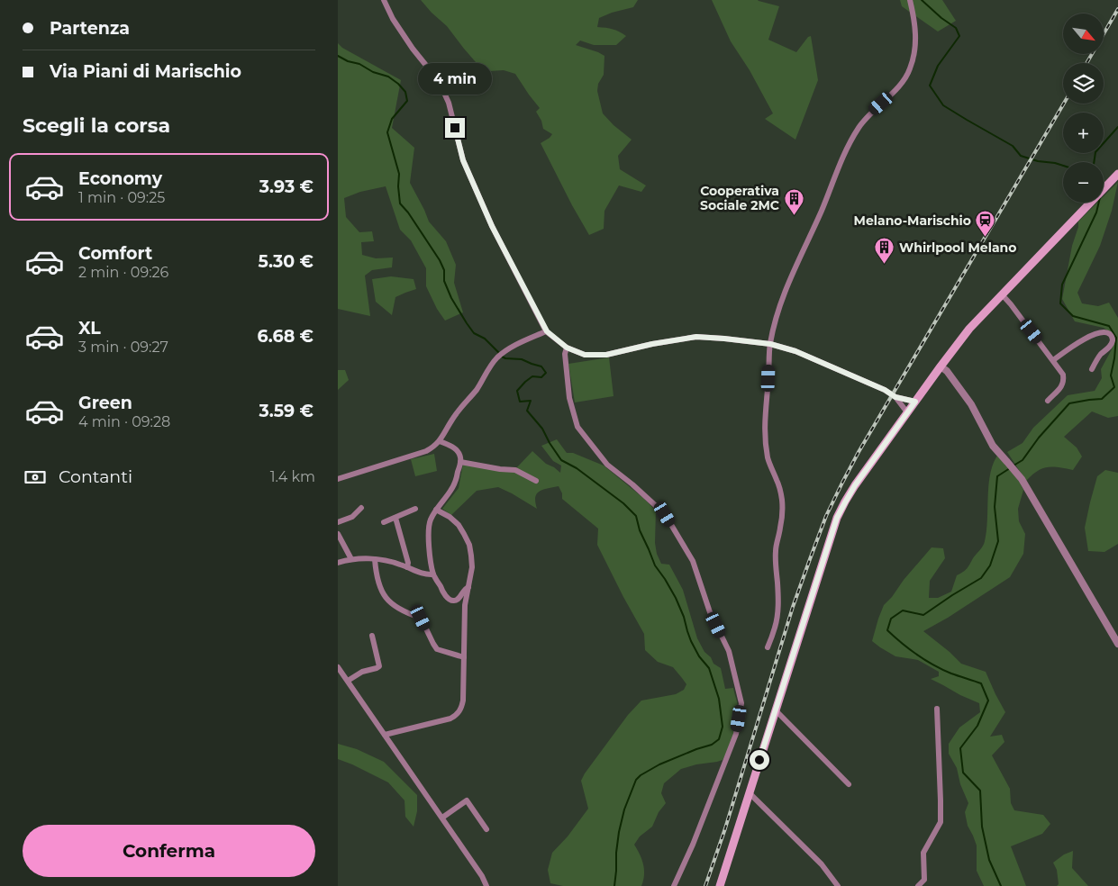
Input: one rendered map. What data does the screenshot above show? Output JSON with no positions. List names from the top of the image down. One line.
{"places":{"building":["Cooperativa Sociale 2MC","Whirlpool Melano"],"station":["Melano-Marischio"]},"north":"bottom right","page":{"banner":["Partenza","Via Piani di Marischio"],"map_buttons":["+","−"],"bubble":"4 min","heading":"Scegli la corsa","list":[{"name":"Economy","note":"1 min · 09:25","value":"3.93 €"},{"name":"Comfort","note":"2 min · 09:26","value":"5.30 €"},{"name":"XL","note":"3 min · 09:27","value":"6.68 €"},{"name":"Green","note":"4 min · 09:28","value":"3.59 €"}],"pay":["Contanti","1.4 km"],"buttons":"Conferma"}}
